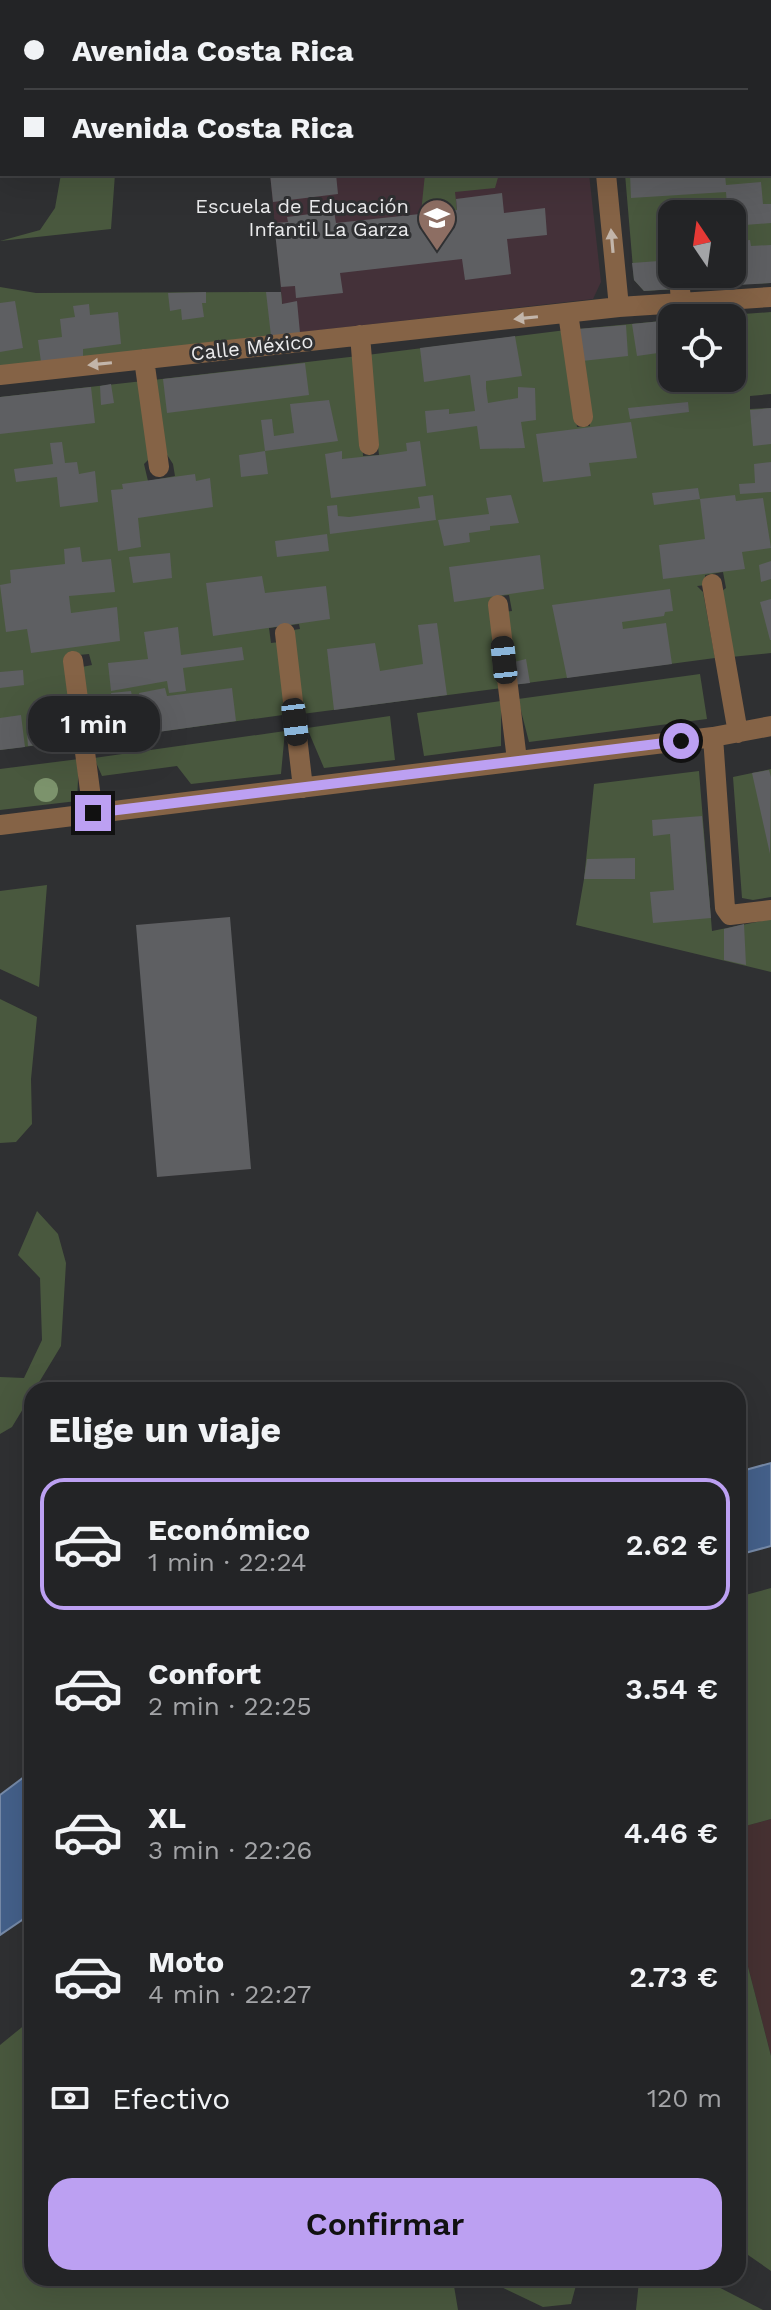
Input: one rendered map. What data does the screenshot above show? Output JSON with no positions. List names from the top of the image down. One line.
{"streets":{"street":["Calle México"]},"one_way":["Calle México"],"places":{"school or university":["Escuela de Educación Infantil La Garza"]},"north":"top","page":{"banner":["Avenida Costa Rica","Avenida Costa Rica"],"bubble":"1 min","heading":"Elige un viaje","list":[{"name":"Económico","note":"1 min · 22:24","value":"2.62 €"},{"name":"Confort","note":"2 min · 22:25","value":"3.54 €"},{"name":"XL","note":"3 min · 22:26","value":"4.46 €"},{"name":"Moto","note":"4 min · 22:27","value":"2.73 €"}],"pay":["Efectivo","120 m"],"buttons":"Confirmar"}}
